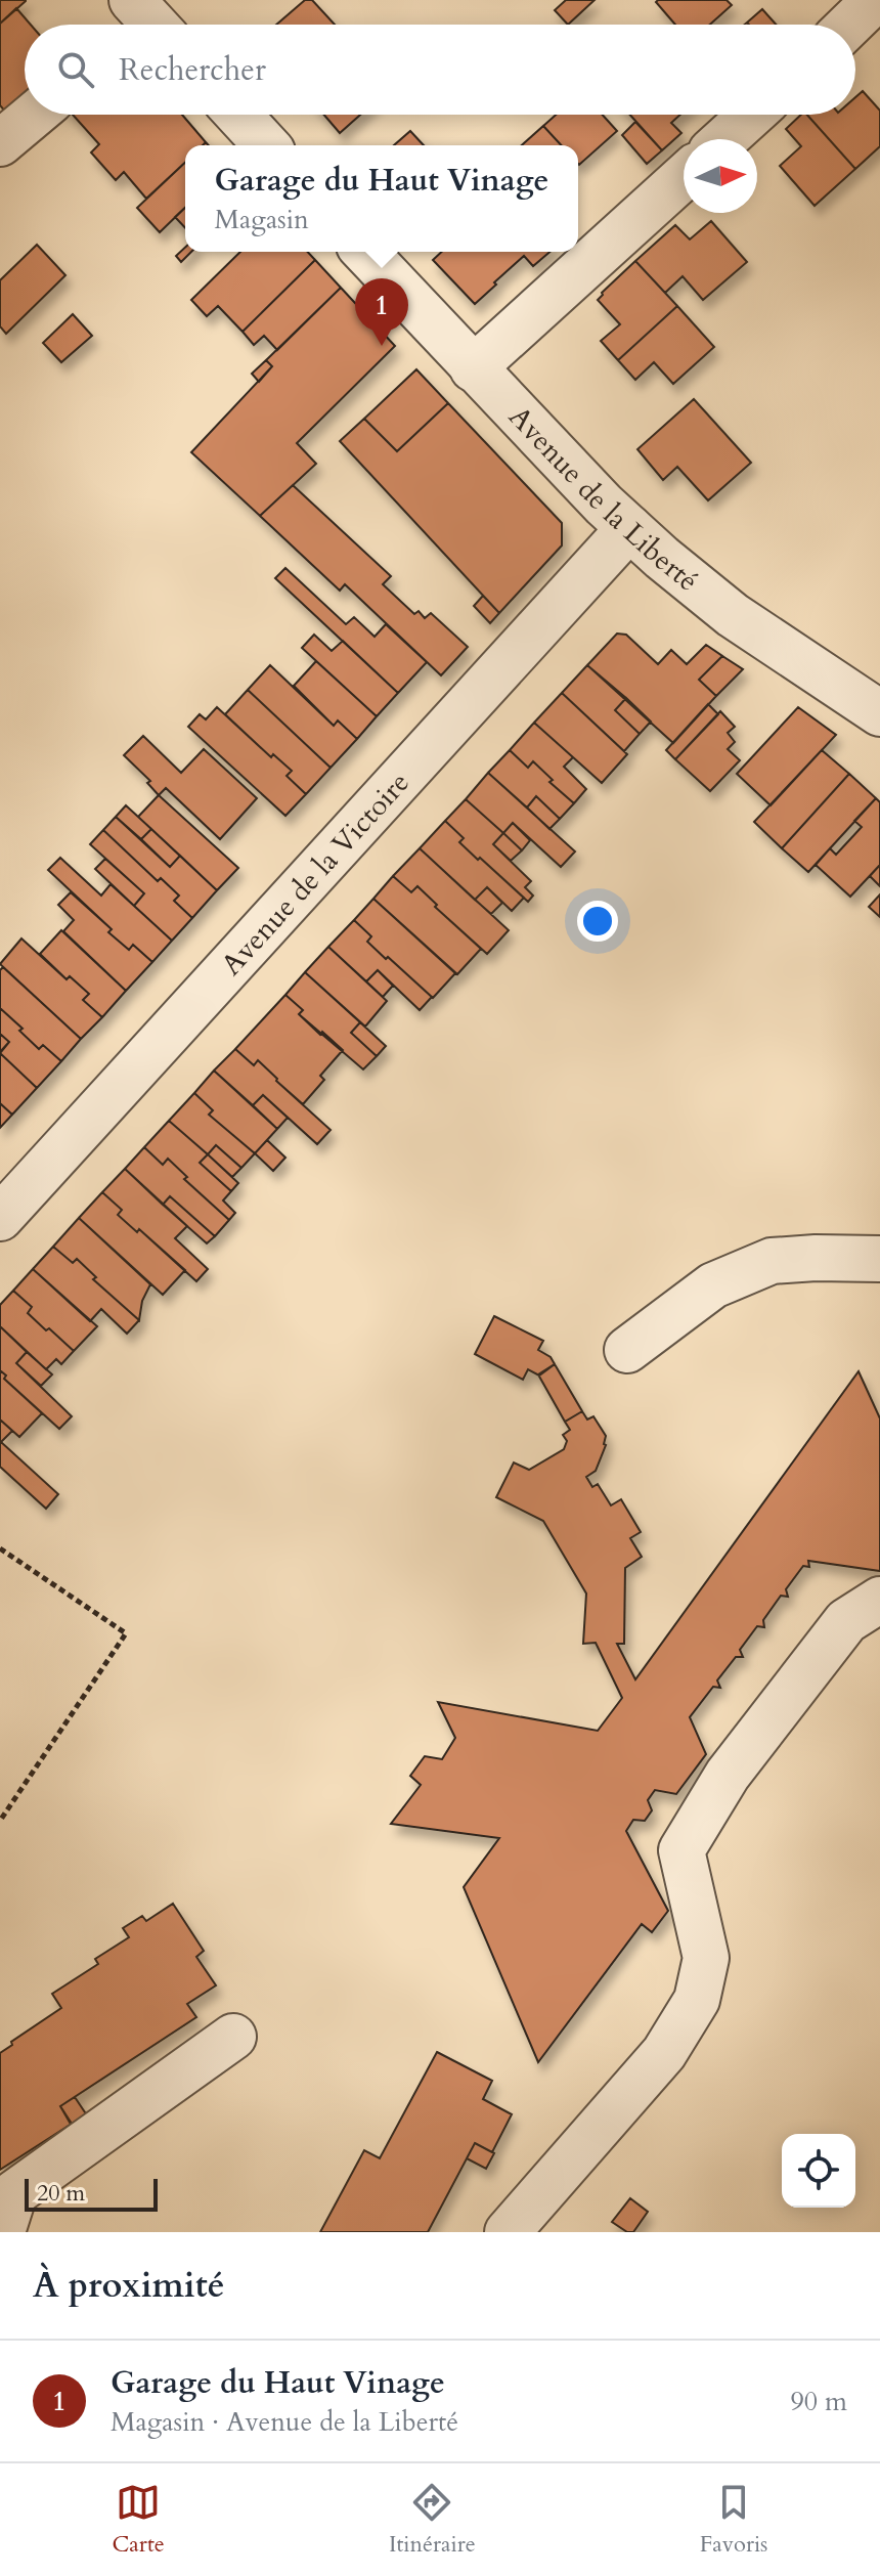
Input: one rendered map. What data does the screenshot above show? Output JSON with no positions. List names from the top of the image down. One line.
{"streets":{"street":["Avenue de la Liberté","Avenue de la Victoire"]},"crossings":[["Avenue de la Liberté","Avenue de la Victoire"]],"scale_bar":"20 m","north":"right","page":{"search":"Rechercher","popup":["Garage du Haut Vinage","Magasin"],"pins":"1","scale":"20 m","heading":"À proximité","list":[{"mark":"1","name":"Garage du Haut Vinage","note":"Magasin · Avenue de la Liberté","value":"90 m"}],"nav":["Carte","Itinéraire","Favoris"]}}
